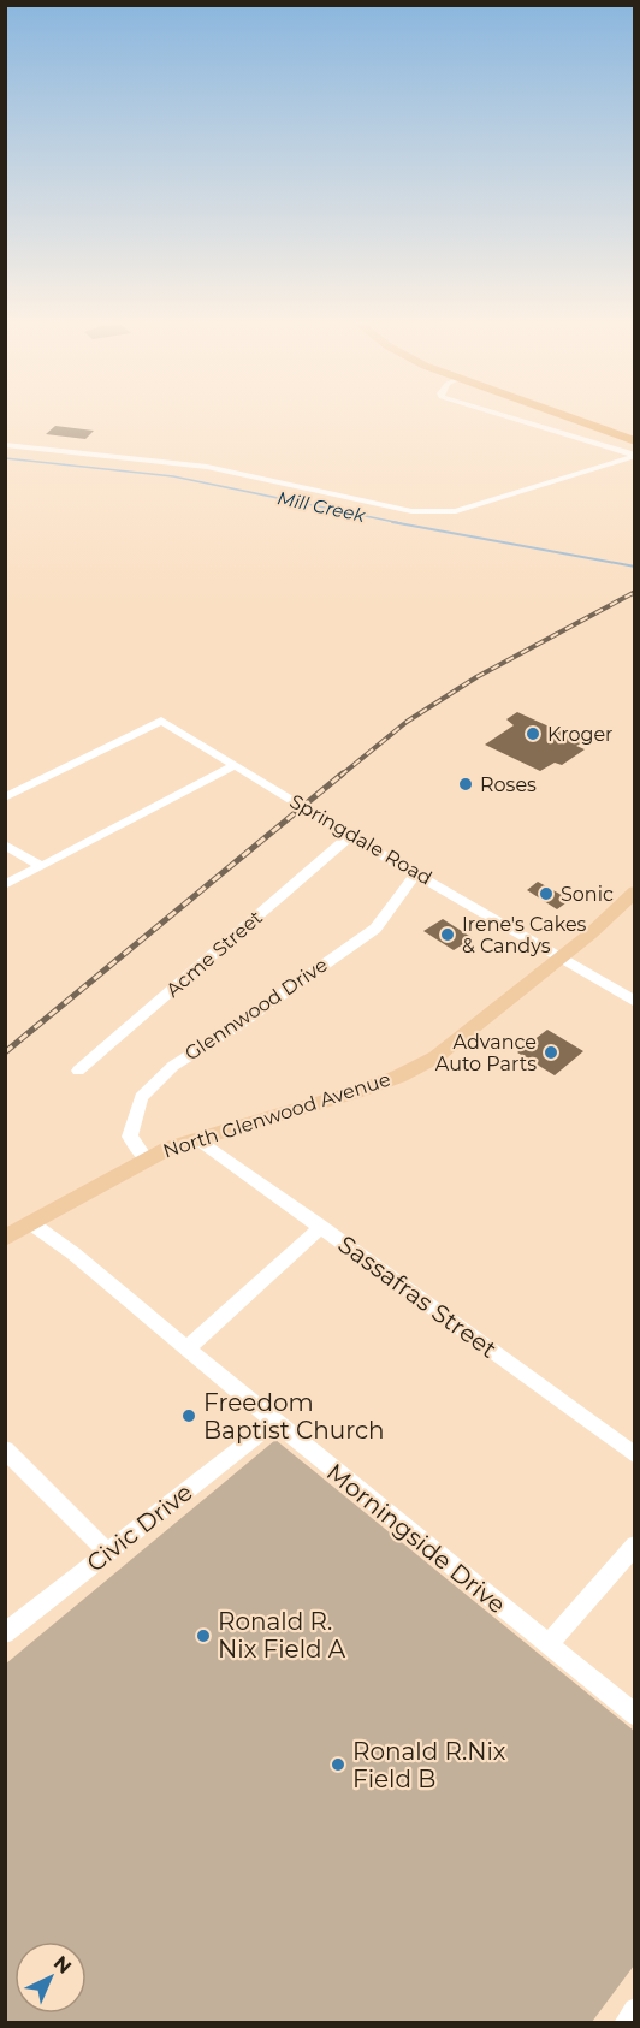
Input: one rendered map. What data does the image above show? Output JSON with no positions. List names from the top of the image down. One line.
{"streets":{"main road":["North Glenwood Avenue"],"street":["Springdale Road","Acme Street","Glennwood Drive","Sassafras Street","Civic Drive","Morningside Drive"]},"crossings":[["Springdale Road","Acme Street"],["Springdale Road","Glennwood Drive"],["Springdale Road","North Glenwood Avenue"],["Glennwood Drive","North Glenwood Avenue"],["North Glenwood Avenue","Sassafras Street"],["North Glenwood Avenue","Morningside Drive"],["Civic Drive","Morningside Drive"]],"water":["Mill Creek"],"places":["Kroger","Roses","Sonic","Irene's Cakes & Candys","Advance Auto Parts","Freedom Baptist Church","Ronald R. Nix Field A","Ronald R.Nix Field B"],"north":"top right"}
